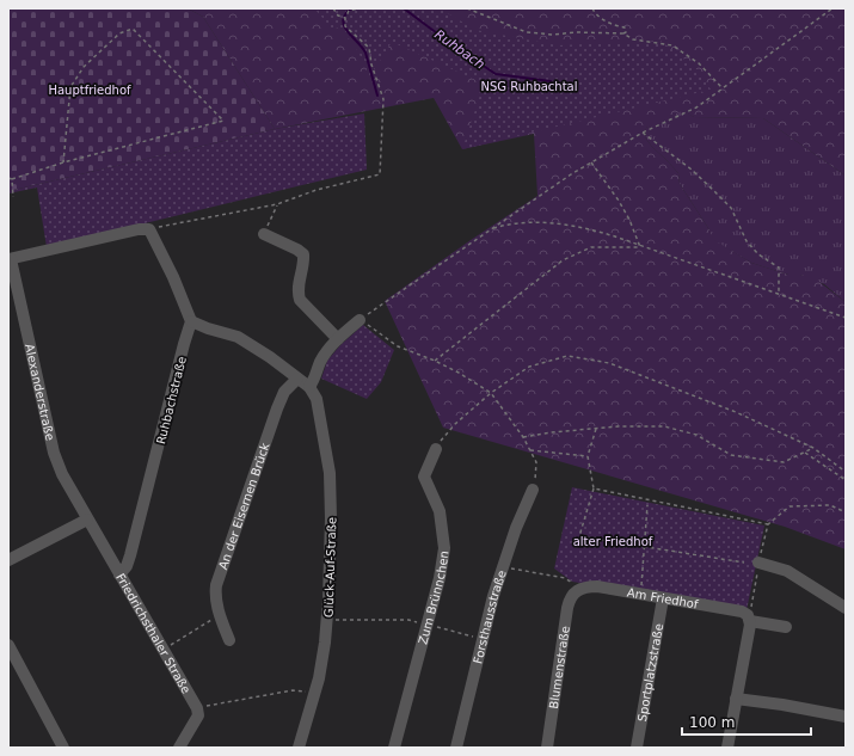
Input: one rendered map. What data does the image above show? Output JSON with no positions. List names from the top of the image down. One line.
{"streets":{"street":["Alexanderstraße","Ruhbachstraße","An der Eisernen Brück","Glück-Auf-Straße","Zum Brünnchen","Am Friedhof","Forsthausstraße","Friedrichsthaler Straße","Blumenstraße","Sportplatzstraße"]},"crossings":[["Alexanderstraße","Friedrichsthaler Straße"],["Ruhbachstraße","Friedrichsthaler Straße"],["Am Friedhof","Blumenstraße"],["Am Friedhof","Sportplatzstraße"]],"water":["Ruhbach"],"parks":["NSG Ruhbachtal","Hauptfriedhof","alter Friedhof"],"scale_bar":"100 m"}
